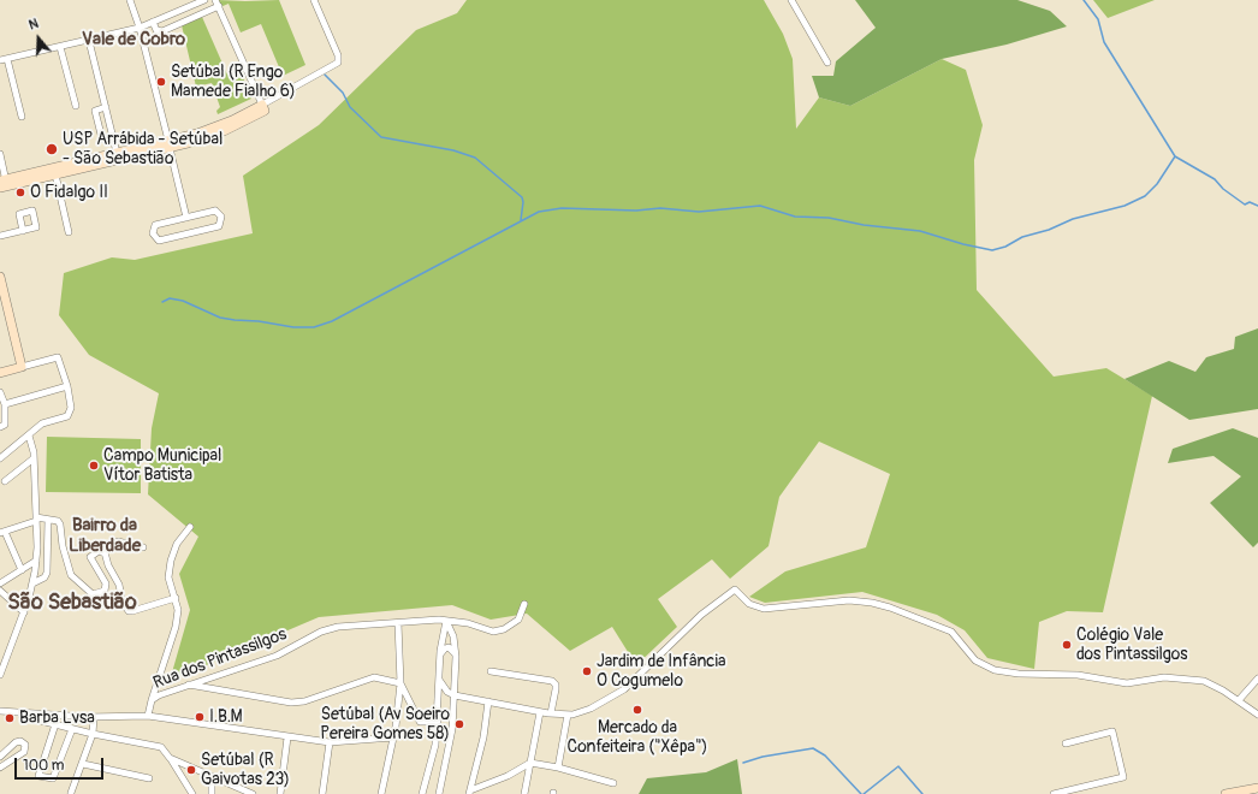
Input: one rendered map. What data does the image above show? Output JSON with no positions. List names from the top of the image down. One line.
{"streets":{"street":["Rua dos Pintassilgos"]},"districts":["Vale de Cobro","Bairro da Liberdade","São Sebastião"],"places":["Setúbal (R Engº Mamede Fialho 6)","USP Arrábida - Setúbal - São Sebastião","O Fidalgo II","Campo Municipal Vítor Batista","Colégio Vale dos Pintassilgos","Jardim de Infância O Cogumelo","Mercado da Confeiteira (\"Xêpa\")","I.B.M","Barba Lvsa","Setúbal (Av Soeiro Pereira Gomes 58)","Setúbal (R Gaivotas 23)"],"scale_bar":"100 m","north":"top"}
